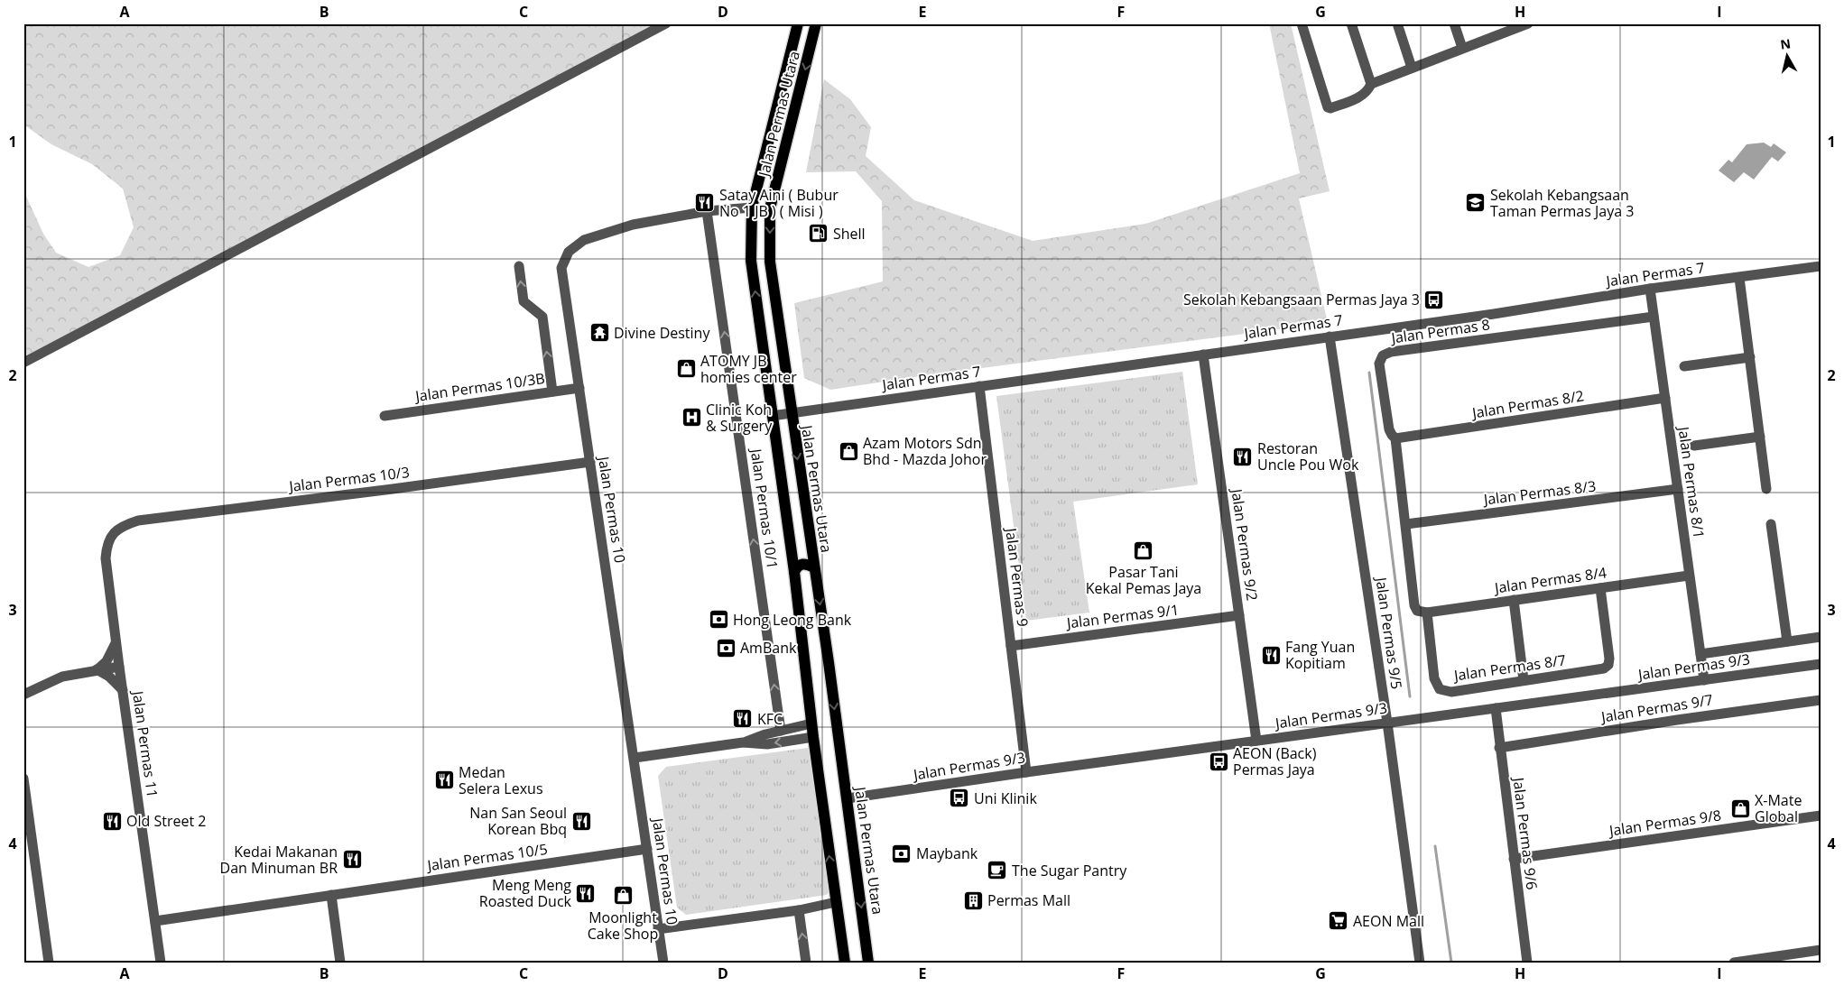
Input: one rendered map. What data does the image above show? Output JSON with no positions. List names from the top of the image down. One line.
{"streets":{"main road":["Jalan Permas Utara"],"street":["Jalan Permas 7","Jalan Permas 8","Jalan Permas 10/3B","Jalan Permas 8/2","Jalan Permas 10/3","Jalan Permas 8/1","Jalan Permas 8/3","Jalan Permas 10/1","Jalan Permas 10","Jalan Permas 9/2","Jalan Permas 9","Jalan Permas 8/4","Jalan Permas 9/1","Jalan Permas 9/5","Jalan Permas 9/3","Jalan Permas 8/7","Jalan Permas 9/7","Jalan Permas 11","Jalan Permas 9/8","Jalan Permas 9/6","Jalan Permas 10/5"]},"crossings":[["Jalan Permas Utara","Jalan Permas 7"],["Jalan Permas Utara","Jalan Permas 10"],["Jalan Permas Utara","Jalan Permas 9/3"],["Jalan Permas 7","Jalan Permas 8/1"],["Jalan Permas 7","Jalan Permas 9/2"],["Jalan Permas 7","Jalan Permas 9"],["Jalan Permas 7","Jalan Permas 9/5"],["Jalan Permas 8","Jalan Permas 8/2"],["Jalan Permas 8","Jalan Permas 8/1"],["Jalan Permas 8","Jalan Permas 8/3"],["Jalan Permas 8","Jalan Permas 8/4"],["Jalan Permas 8","Jalan Permas 8/7"],["Jalan Permas 10/3B","Jalan Permas 10"],["Jalan Permas 8/2","Jalan Permas 8/1"],["Jalan Permas 10/3","Jalan Permas 10"],["Jalan Permas 10/3","Jalan Permas 11"],["Jalan Permas 8/1","Jalan Permas 8/3"],["Jalan Permas 8/1","Jalan Permas 8/4"],["Jalan Permas 8/1","Jalan Permas 9/3"],["Jalan Permas 10/1","Jalan Permas 10"],["Jalan Permas 10","Jalan Permas 10/5"],["Jalan Permas 9/2","Jalan Permas 9/1"],["Jalan Permas 9/2","Jalan Permas 9/3"],["Jalan Permas 9","Jalan Permas 9/1"],["Jalan Permas 9","Jalan Permas 9/3"],["Jalan Permas 8/4","Jalan Permas 8/7"],["Jalan Permas 9/5","Jalan Permas 9/3"],["Jalan Permas 9/3","Jalan Permas 9/6"],["Jalan Permas 9/7","Jalan Permas 9/6"],["Jalan Permas 11","Jalan Permas 10/5"],["Jalan Permas 9/8","Jalan Permas 9/6"]],"one_way":["Jalan Permas 10/1"],"places":{"restaurant":["Satay Aini ( Bubur No 1 JB ) ( Misi )","Restoran Uncle Pou Wok","Fang Yuan Kopitiam","KFC","Medan Selera Lexus","Old Street 2","Nan San Seoul Korean Bbq","Kedai Makanan Dan Minuman BR","Meng Meng Roasted Duck"],"school or university":["Sekolah Kebangsaan Taman Permas Jaya 3"],"fuel station":["Shell"],"bus stop":["Sekolah Kebangsaan Permas Jaya 3","AEON (Back) Permas Jaya","Uni Klinik"],"temple":["Divine Destiny"],"shop":["ATOMY JB homies center","Azam Motors Sdn Bhd - Mazda Johor","Pasar Tani Kekal Pemas Jaya","X-Mate Global","Moonlight Cake Shop"],"hospital":["Clinic Koh & Surgery"],"bank":["Hong Leong Bank","AmBank","Maybank"],"cafe":["The Sugar Pantry"],"building":["Permas Mall"],"supermarket":["AEON Mall"]},"north":"top","grid":{"columns":["A","B","C","D","E","F","G","H","I"],"rows":["1","2","3","4"]}}
